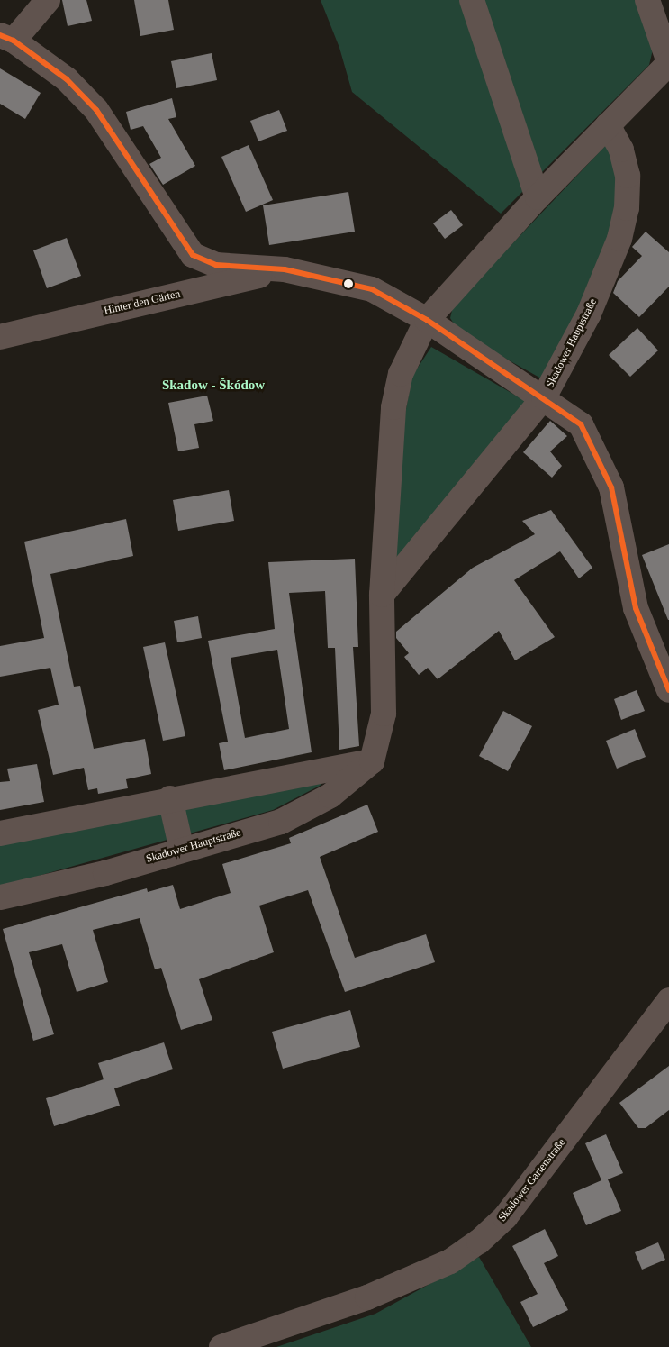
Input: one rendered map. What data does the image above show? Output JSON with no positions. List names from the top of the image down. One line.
{"streets":{"street":["Hinter den Gärten","Skadower Hauptstraße","Skadower Gartenstraße"]},"districts":["Skadow - Škódow"]}
